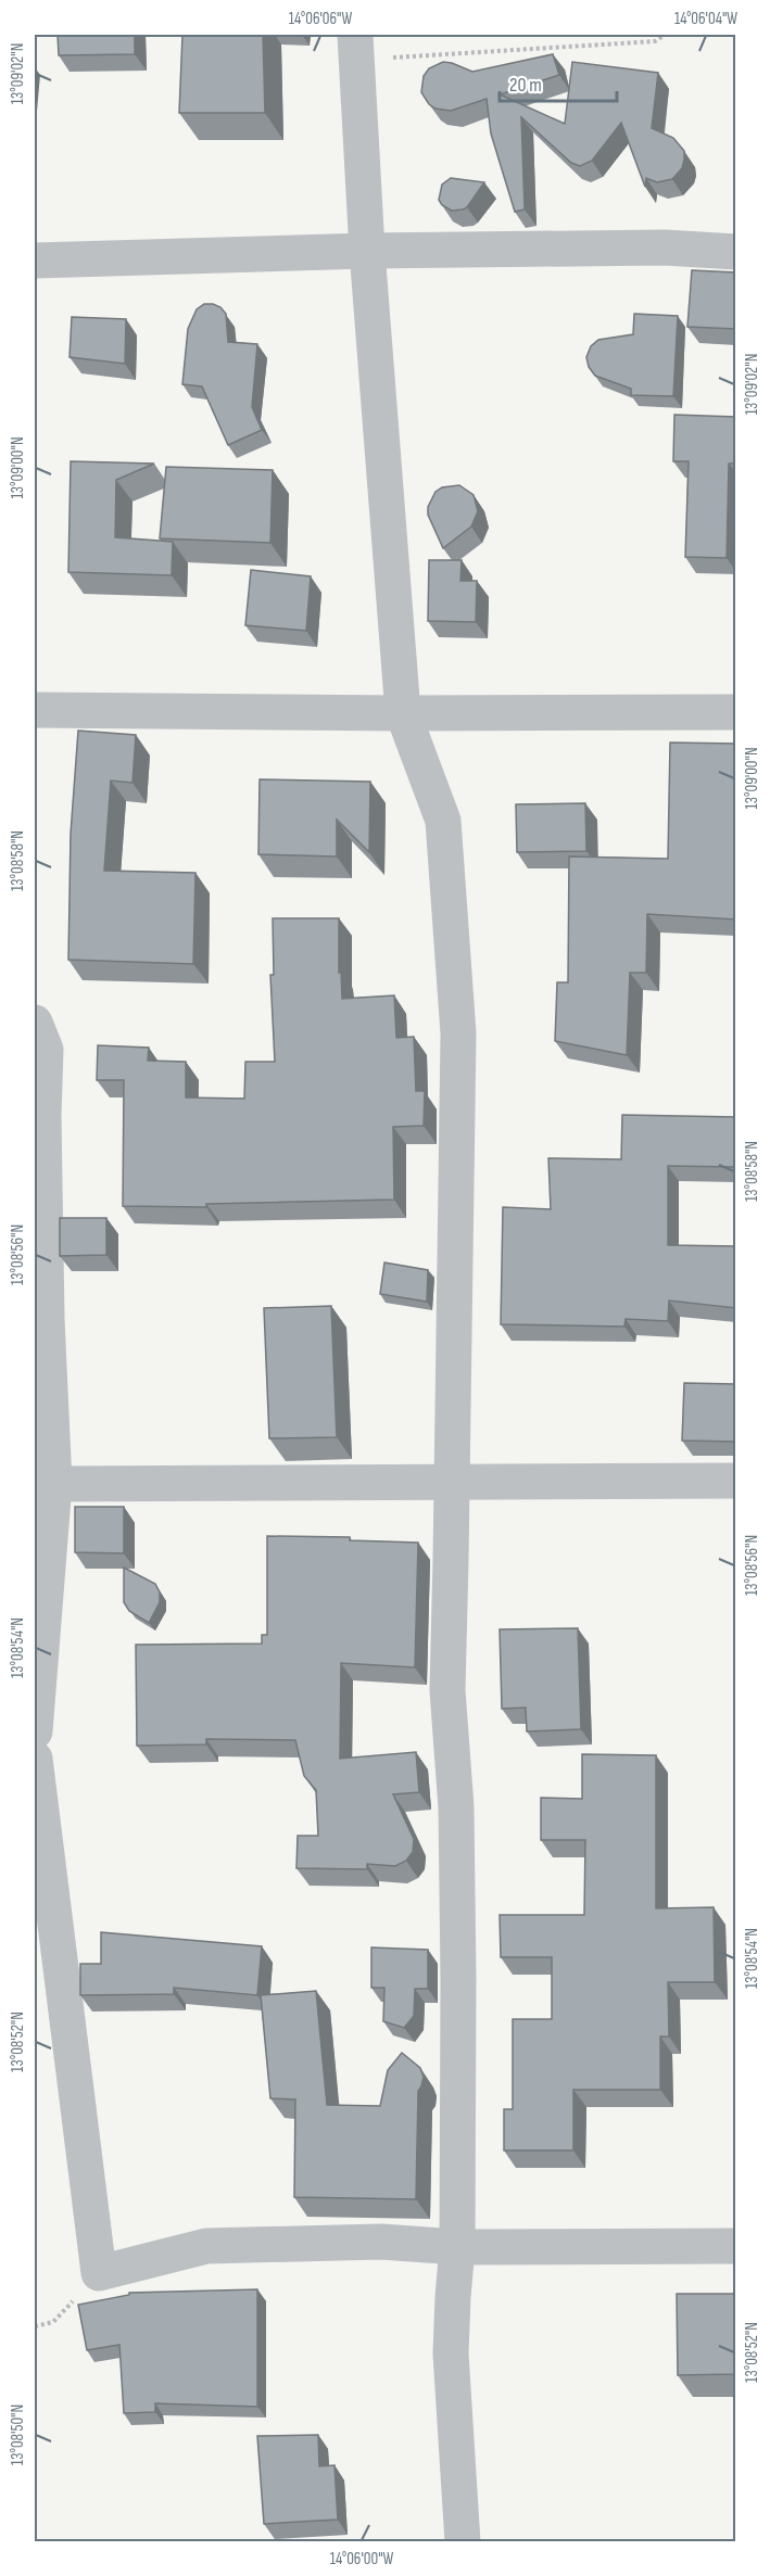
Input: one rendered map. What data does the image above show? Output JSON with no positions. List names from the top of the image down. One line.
{"scale_bar":"20 m","coordinates":["14°06'06\"W","14°06'04\"W","13°09'02\"N","13°09'00\"N","13°08'58\"N","13°08'56\"N","13°08'54\"N","13°08'52\"N","13°08'50\"N","14°06'00\"W"]}
